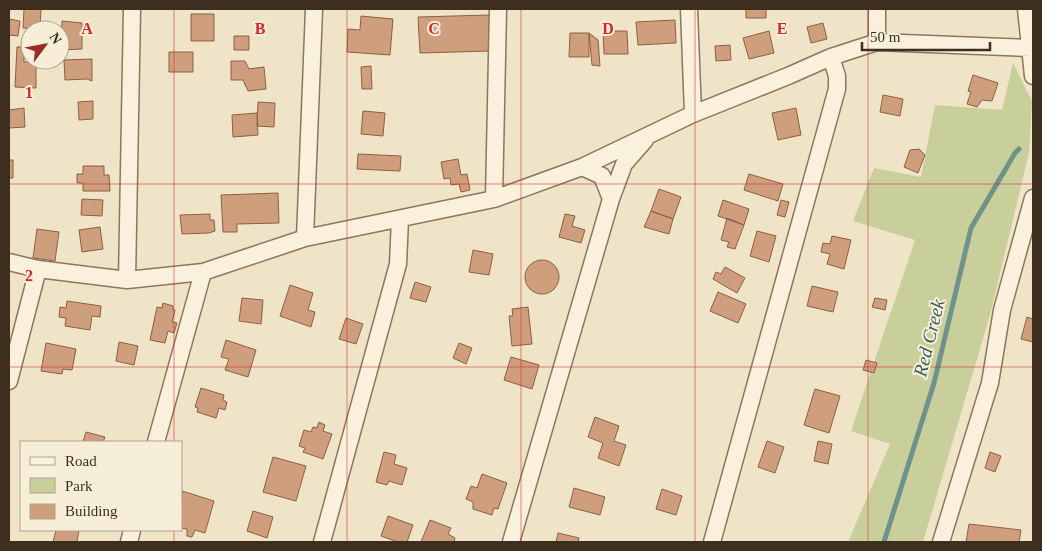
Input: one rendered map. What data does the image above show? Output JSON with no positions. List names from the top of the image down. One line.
{"water":["Red Creek"],"legend":["Road","Park","Building"],"scale_bar":"50 m","north":"top right","grid":{"columns":["A","B","C","D","E"],"rows":["1","2"]}}
